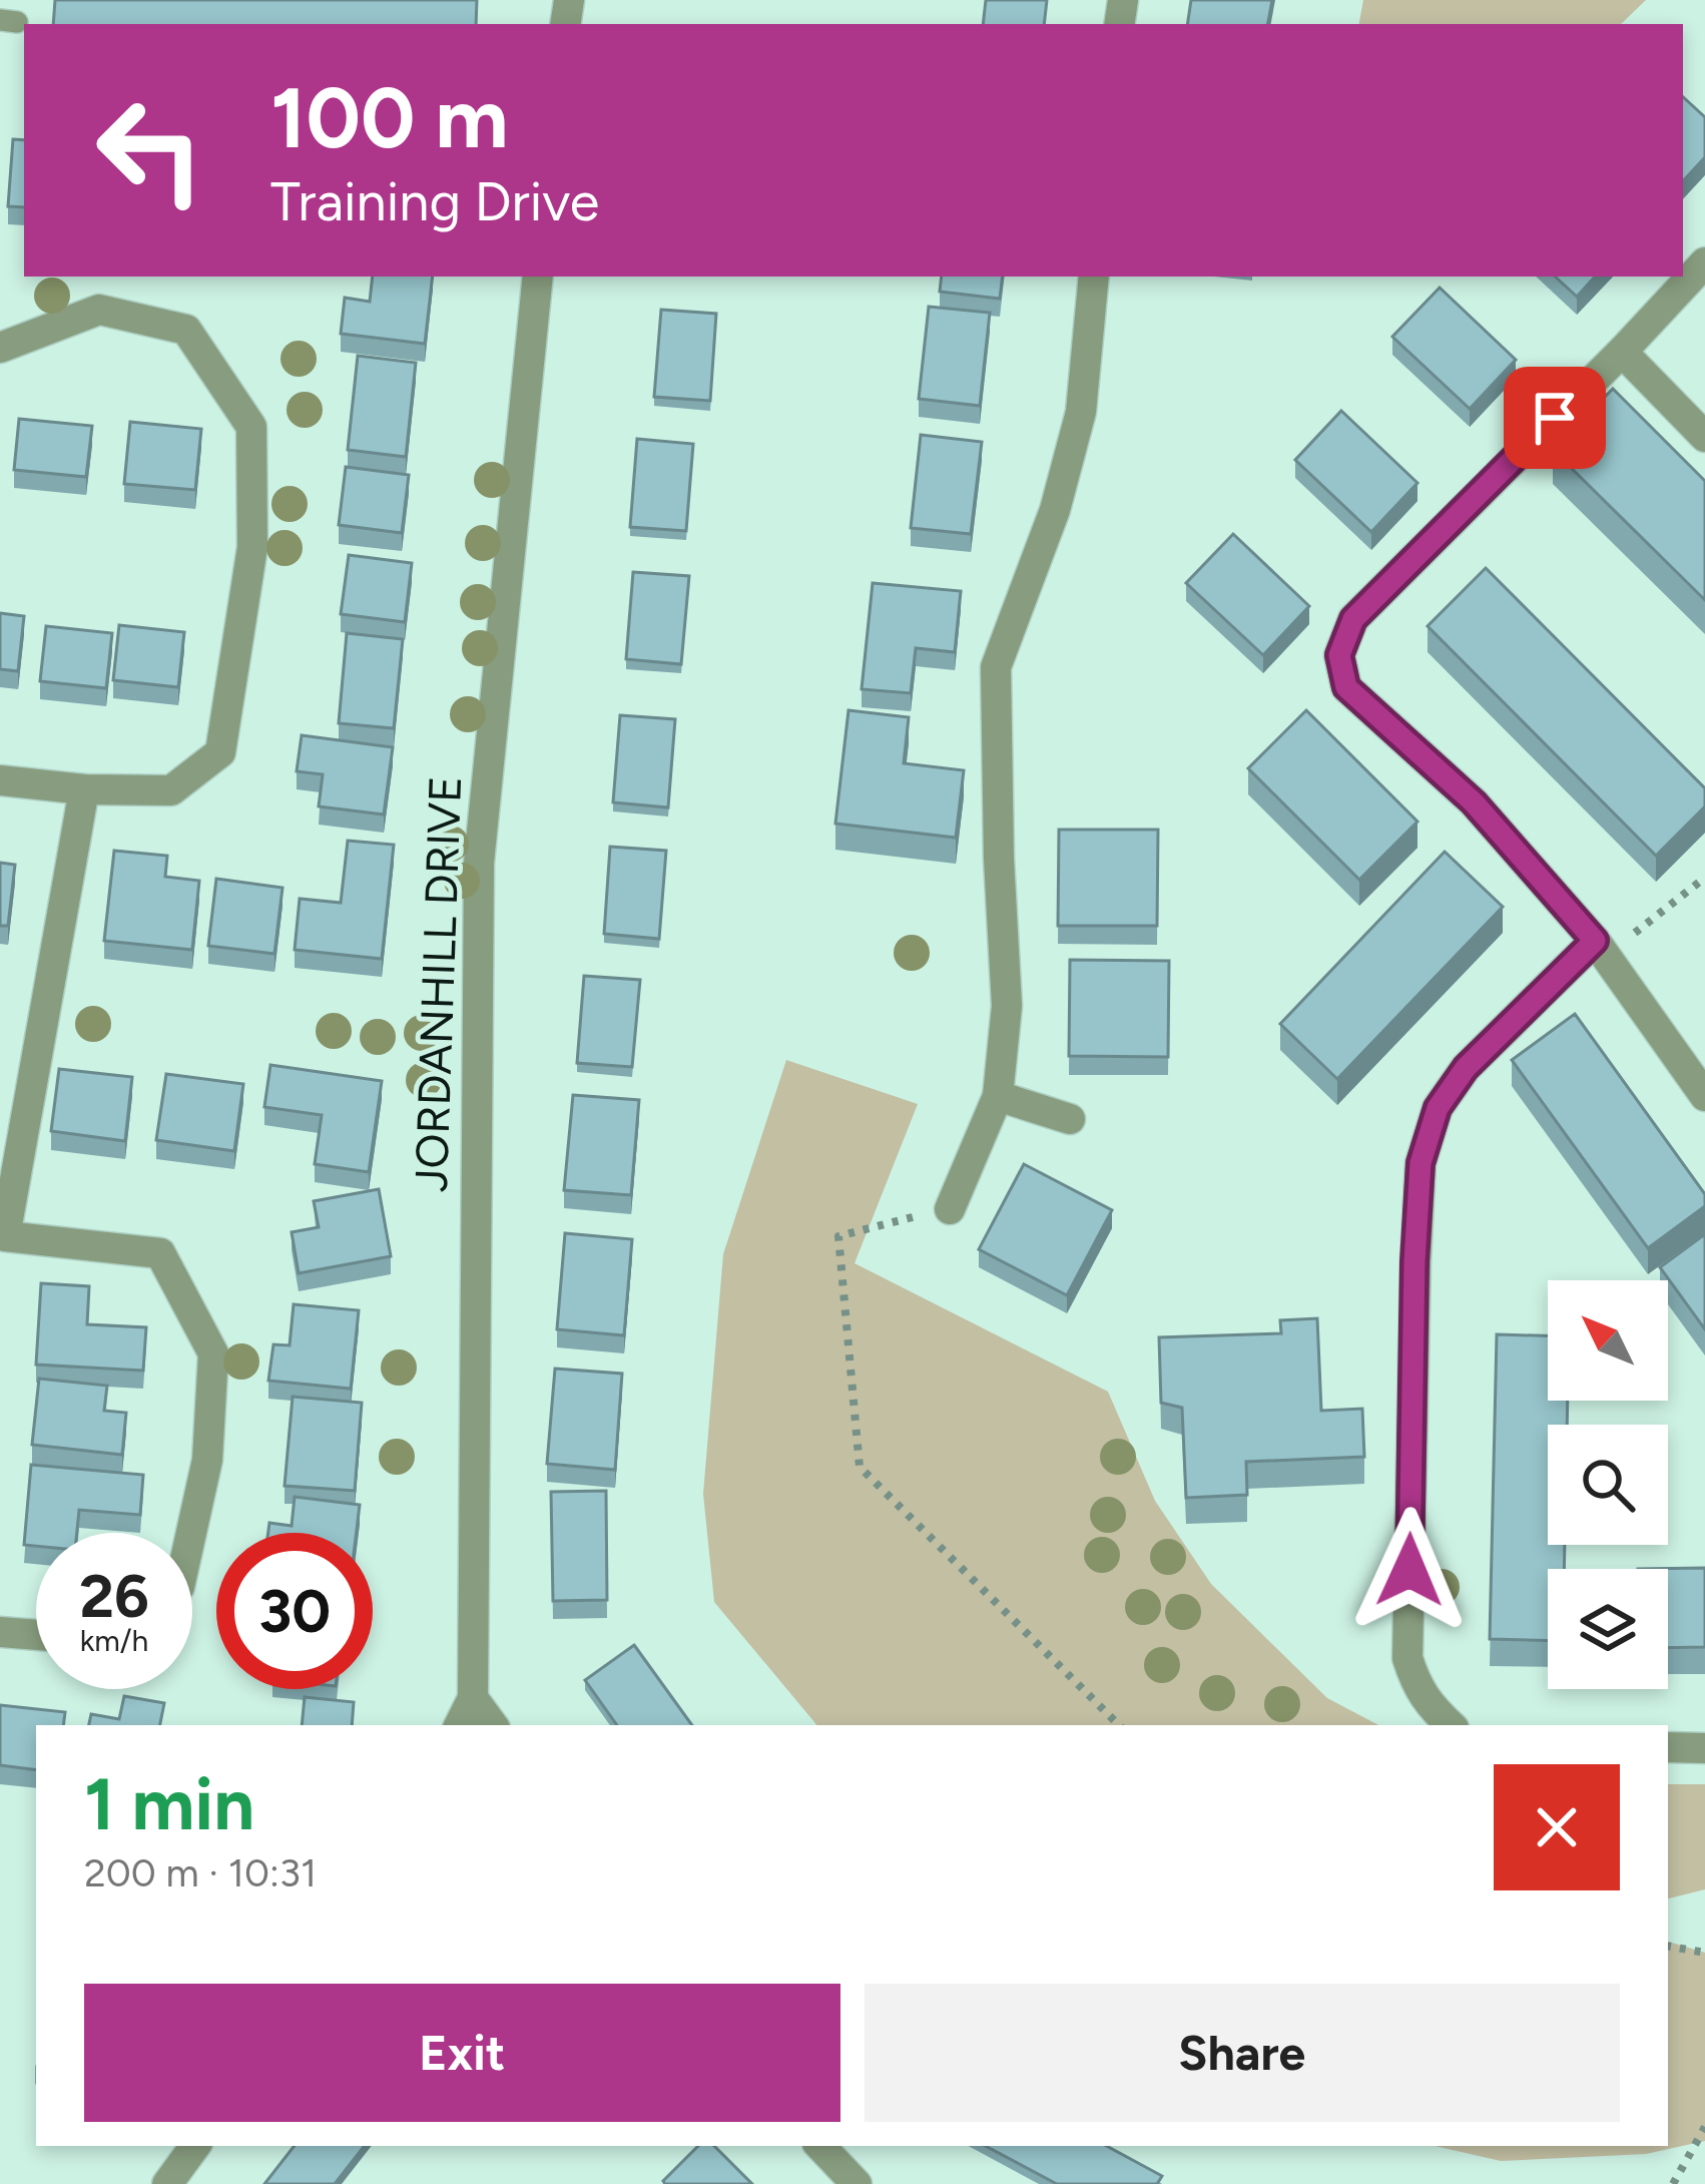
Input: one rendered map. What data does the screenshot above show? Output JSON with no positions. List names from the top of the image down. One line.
{"streets":{"street":["JORDANHILL DRIVE"]},"north":"top left","page":{"turn":["100 m","Training Drive"],"speed":"26 km/h","limit":"30","heading":["1 min","200 m · 10:31"],"buttons":["Exit","Share"]}}
